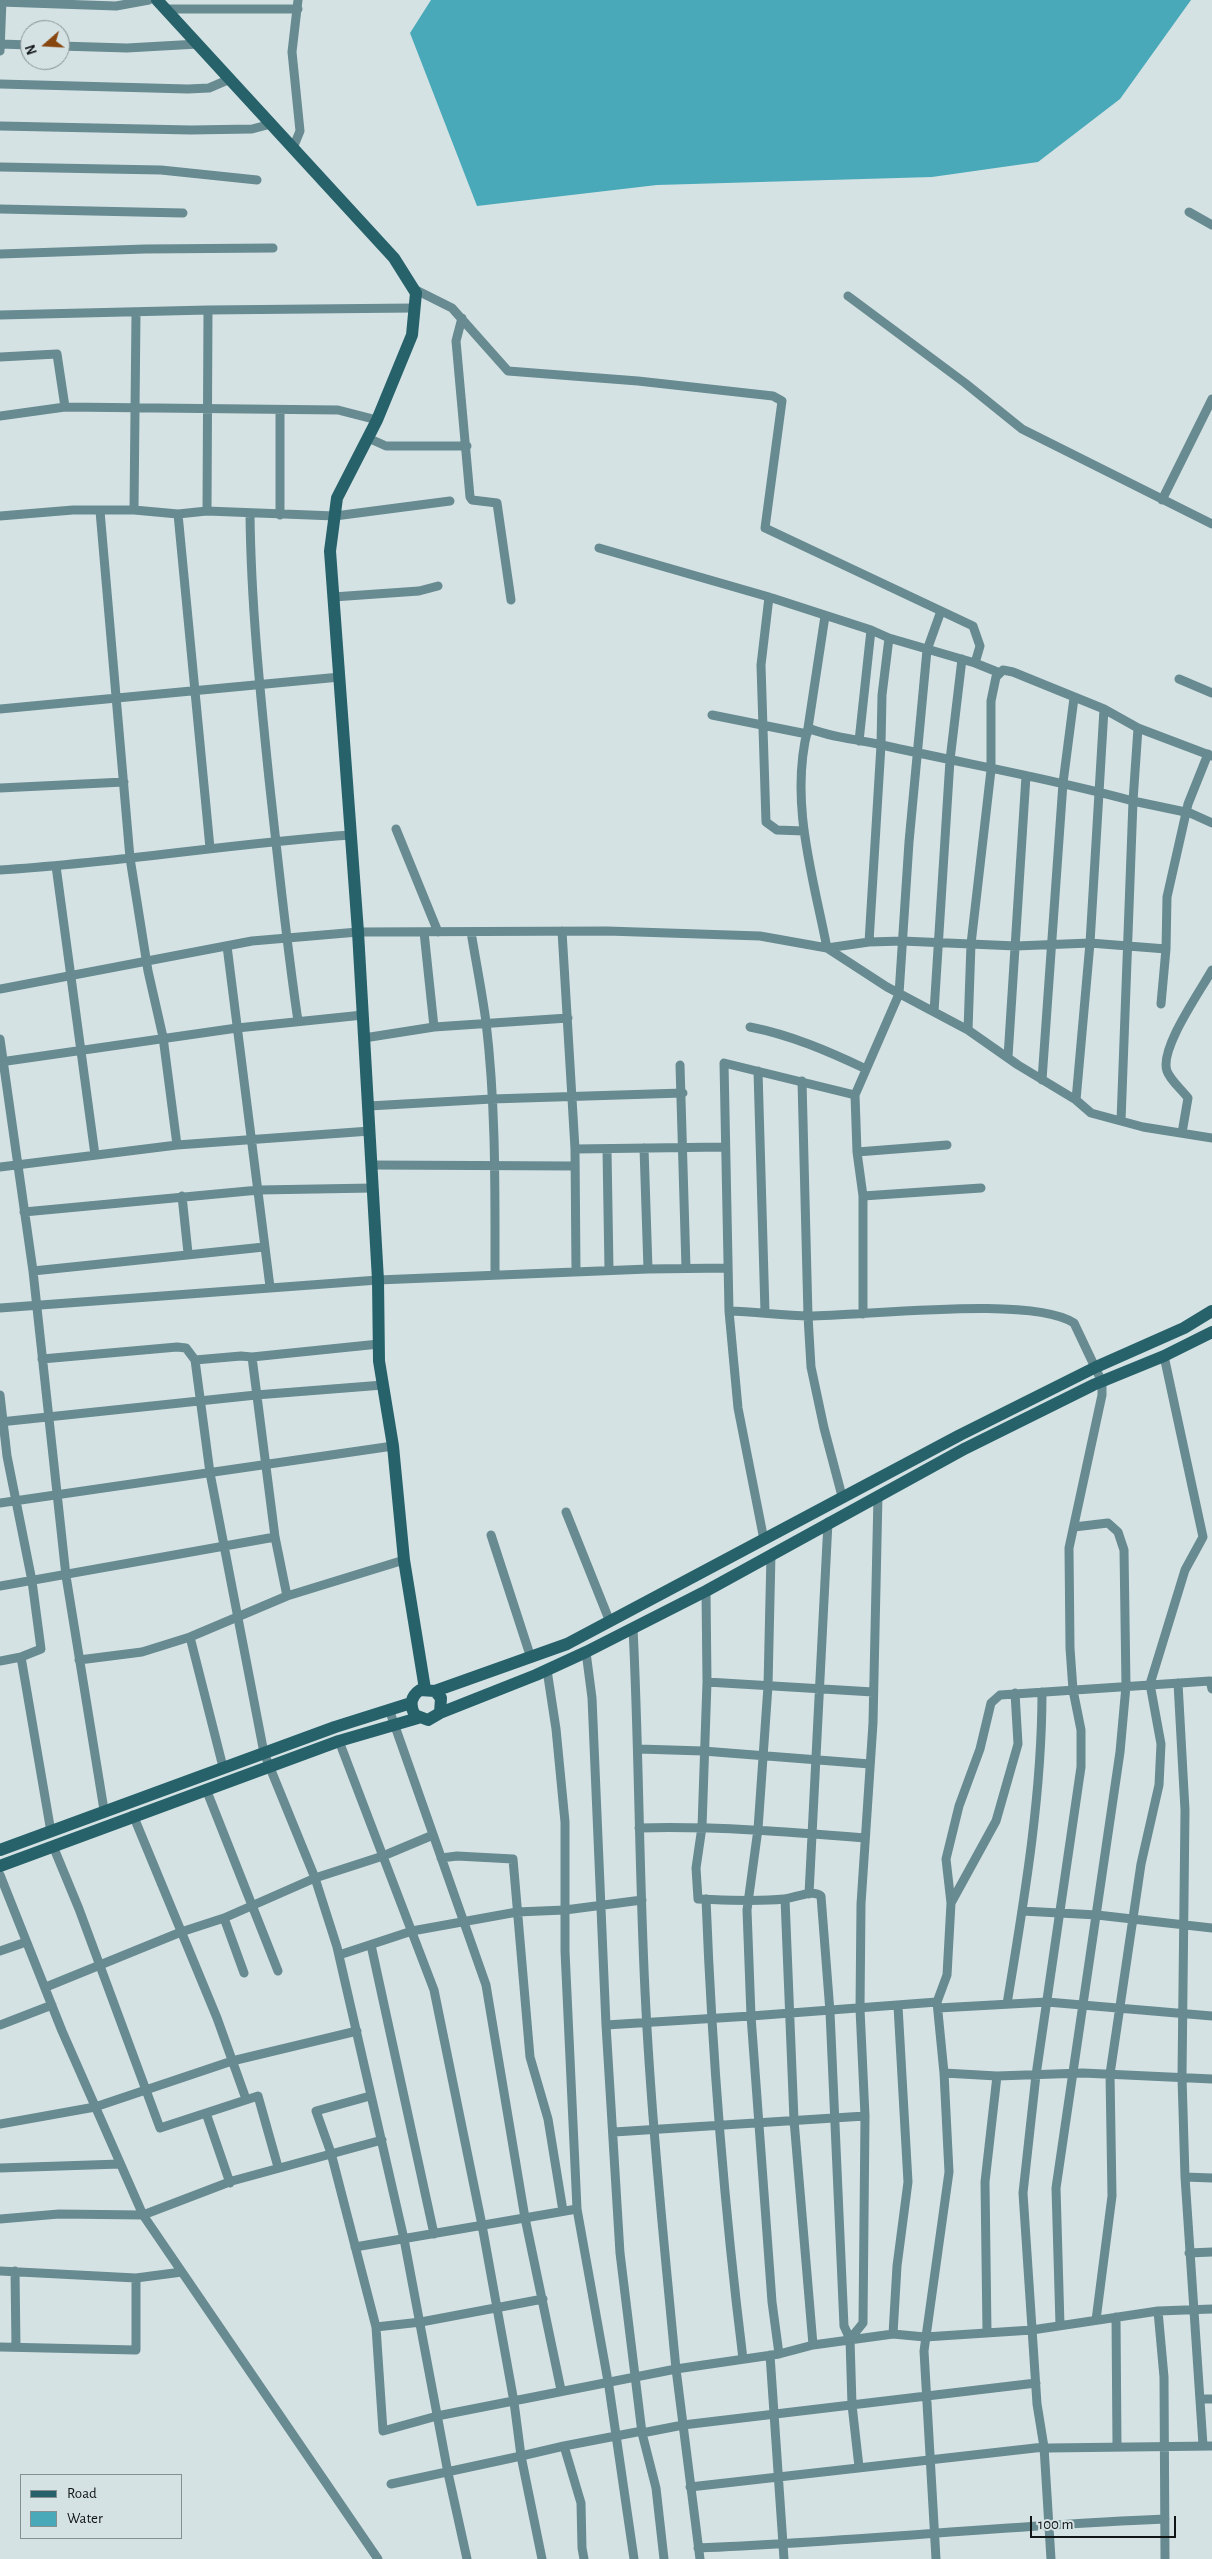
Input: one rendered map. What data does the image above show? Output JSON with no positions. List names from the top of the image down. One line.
{"legend":["Road","Water"],"scale_bar":"100 m","north":"left"}
